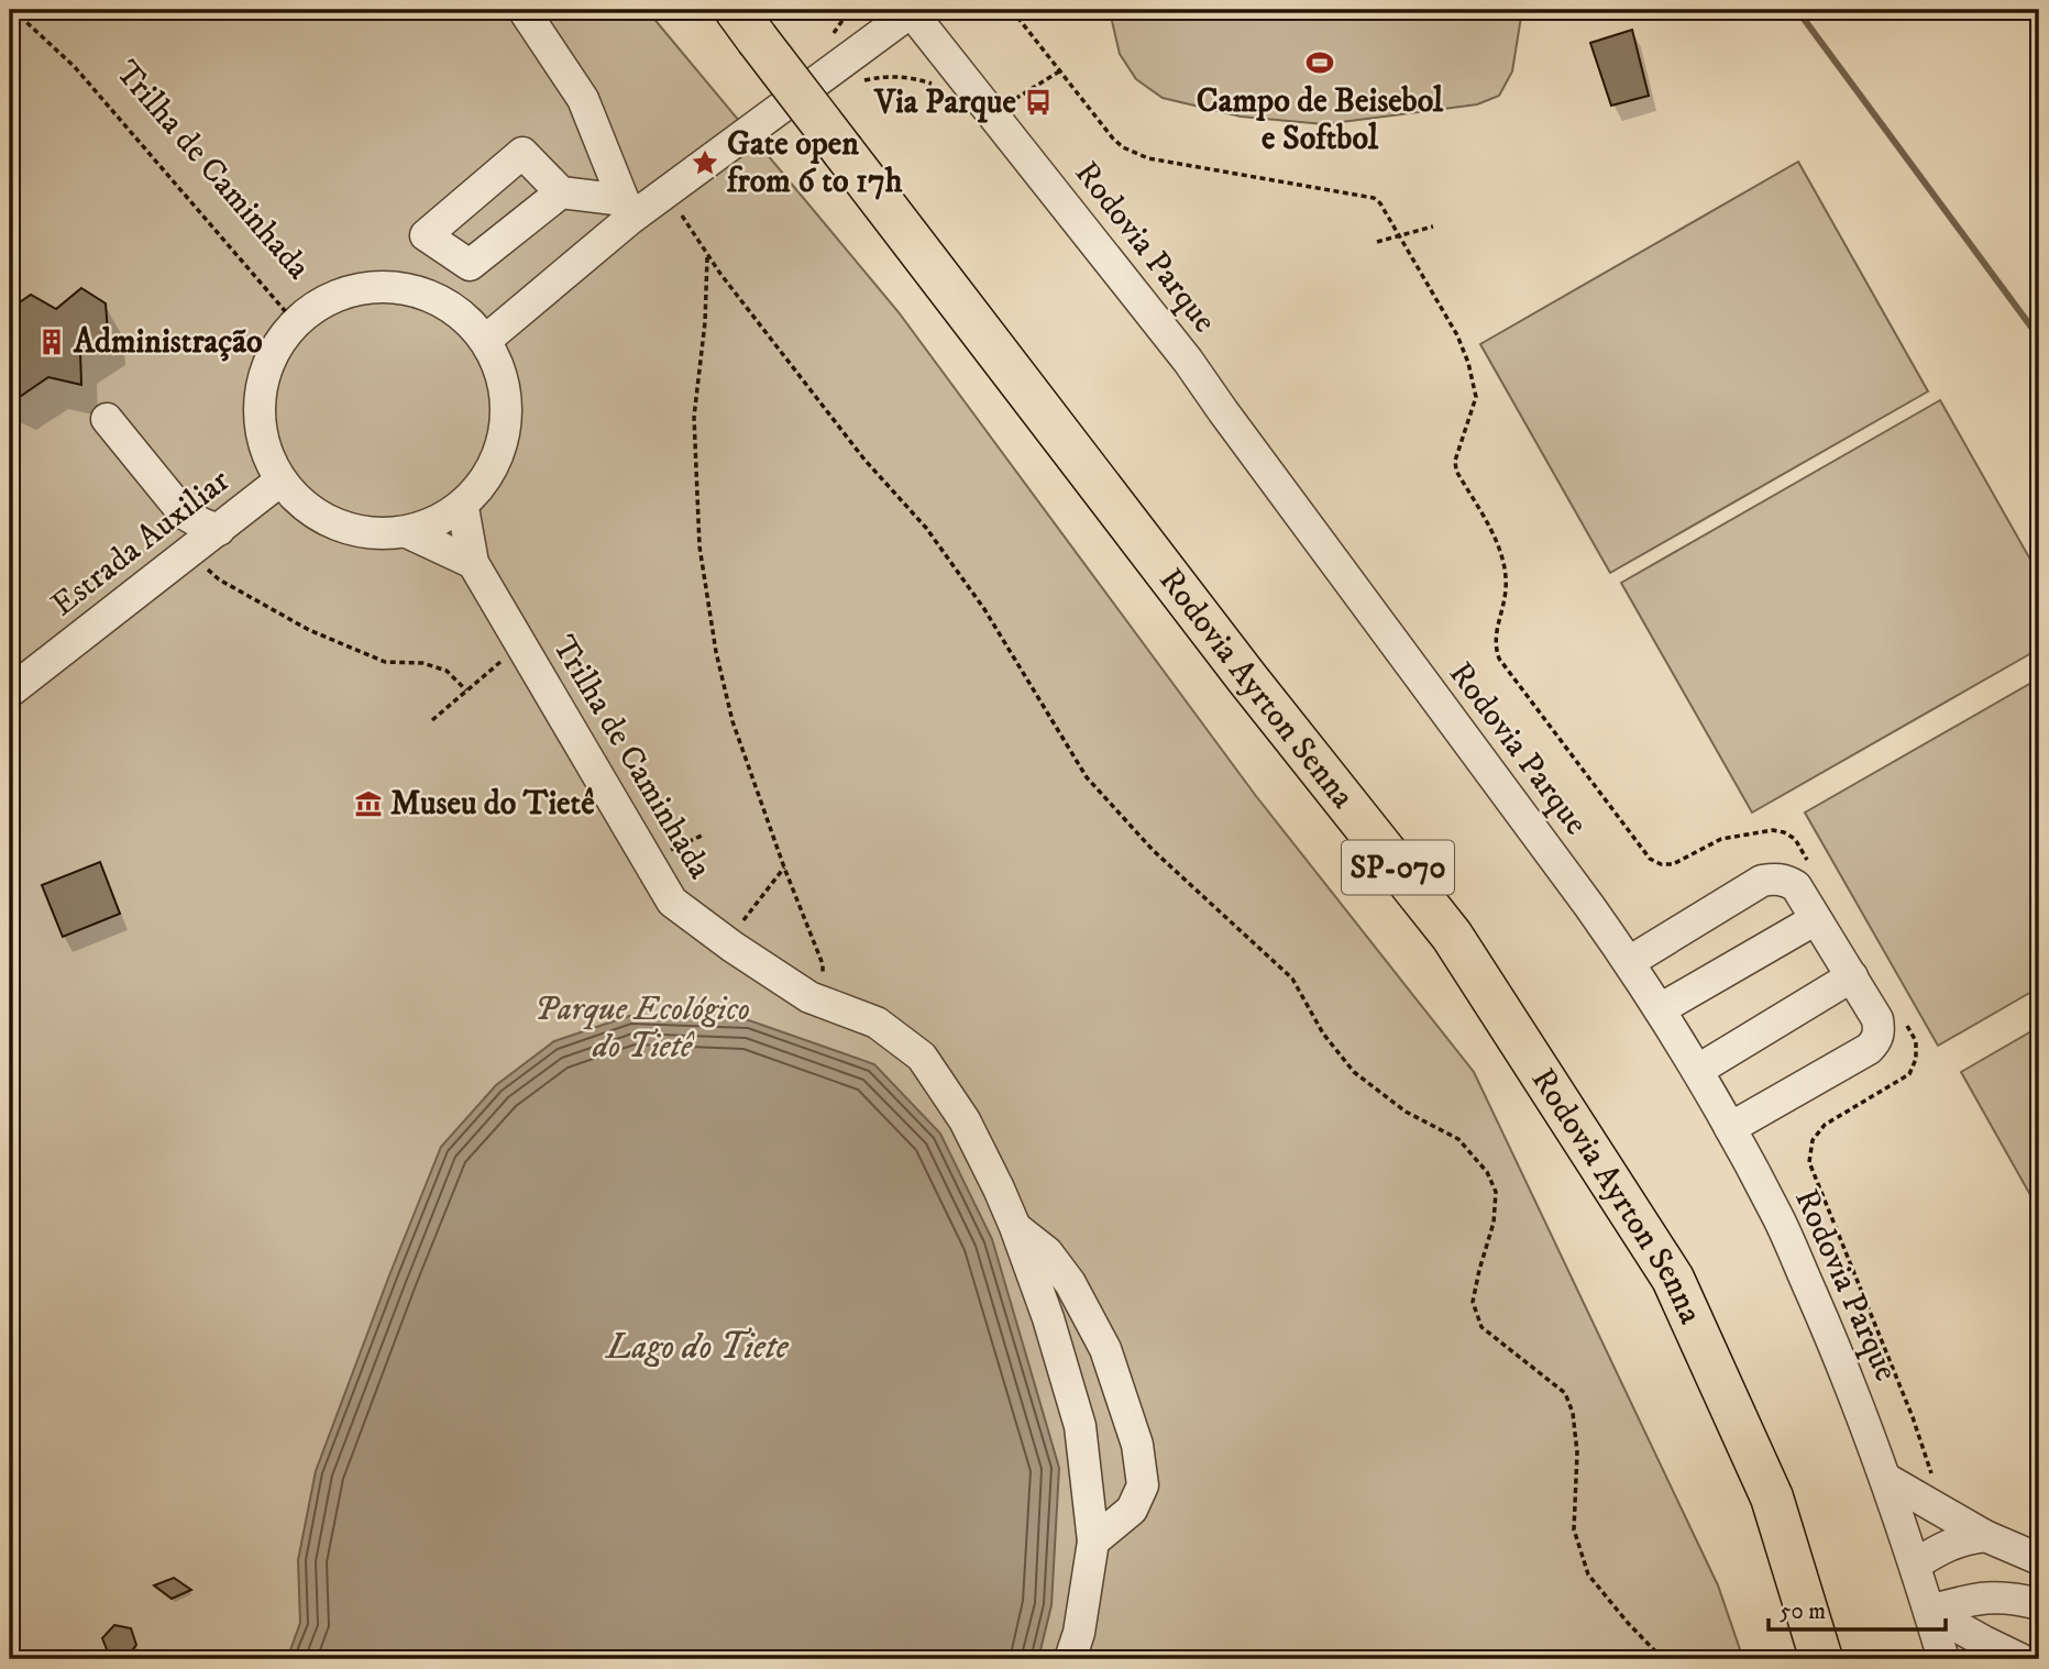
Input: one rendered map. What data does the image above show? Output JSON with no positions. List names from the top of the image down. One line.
{"streets":{"highway":["Rodovia Ayrton Senna","SP-070"],"street":["Trilha de Caminhada","Rodovia Parque","Estrada Auxiliar"]},"crossings":[["Trilha de Caminhada","Estrada Auxiliar"]],"water":["Lago do Tiete"],"parks":["Parque Ecológico do Tietê"],"places":{"sports":["Campo de Beisebol e Softbol"],"bus stop":["Via Parque"],"place":["Gate open from 6 to 17h"],"building":["Administração"],"museum":["Museu do Tietê"]},"scale_bar":"50 m"}
